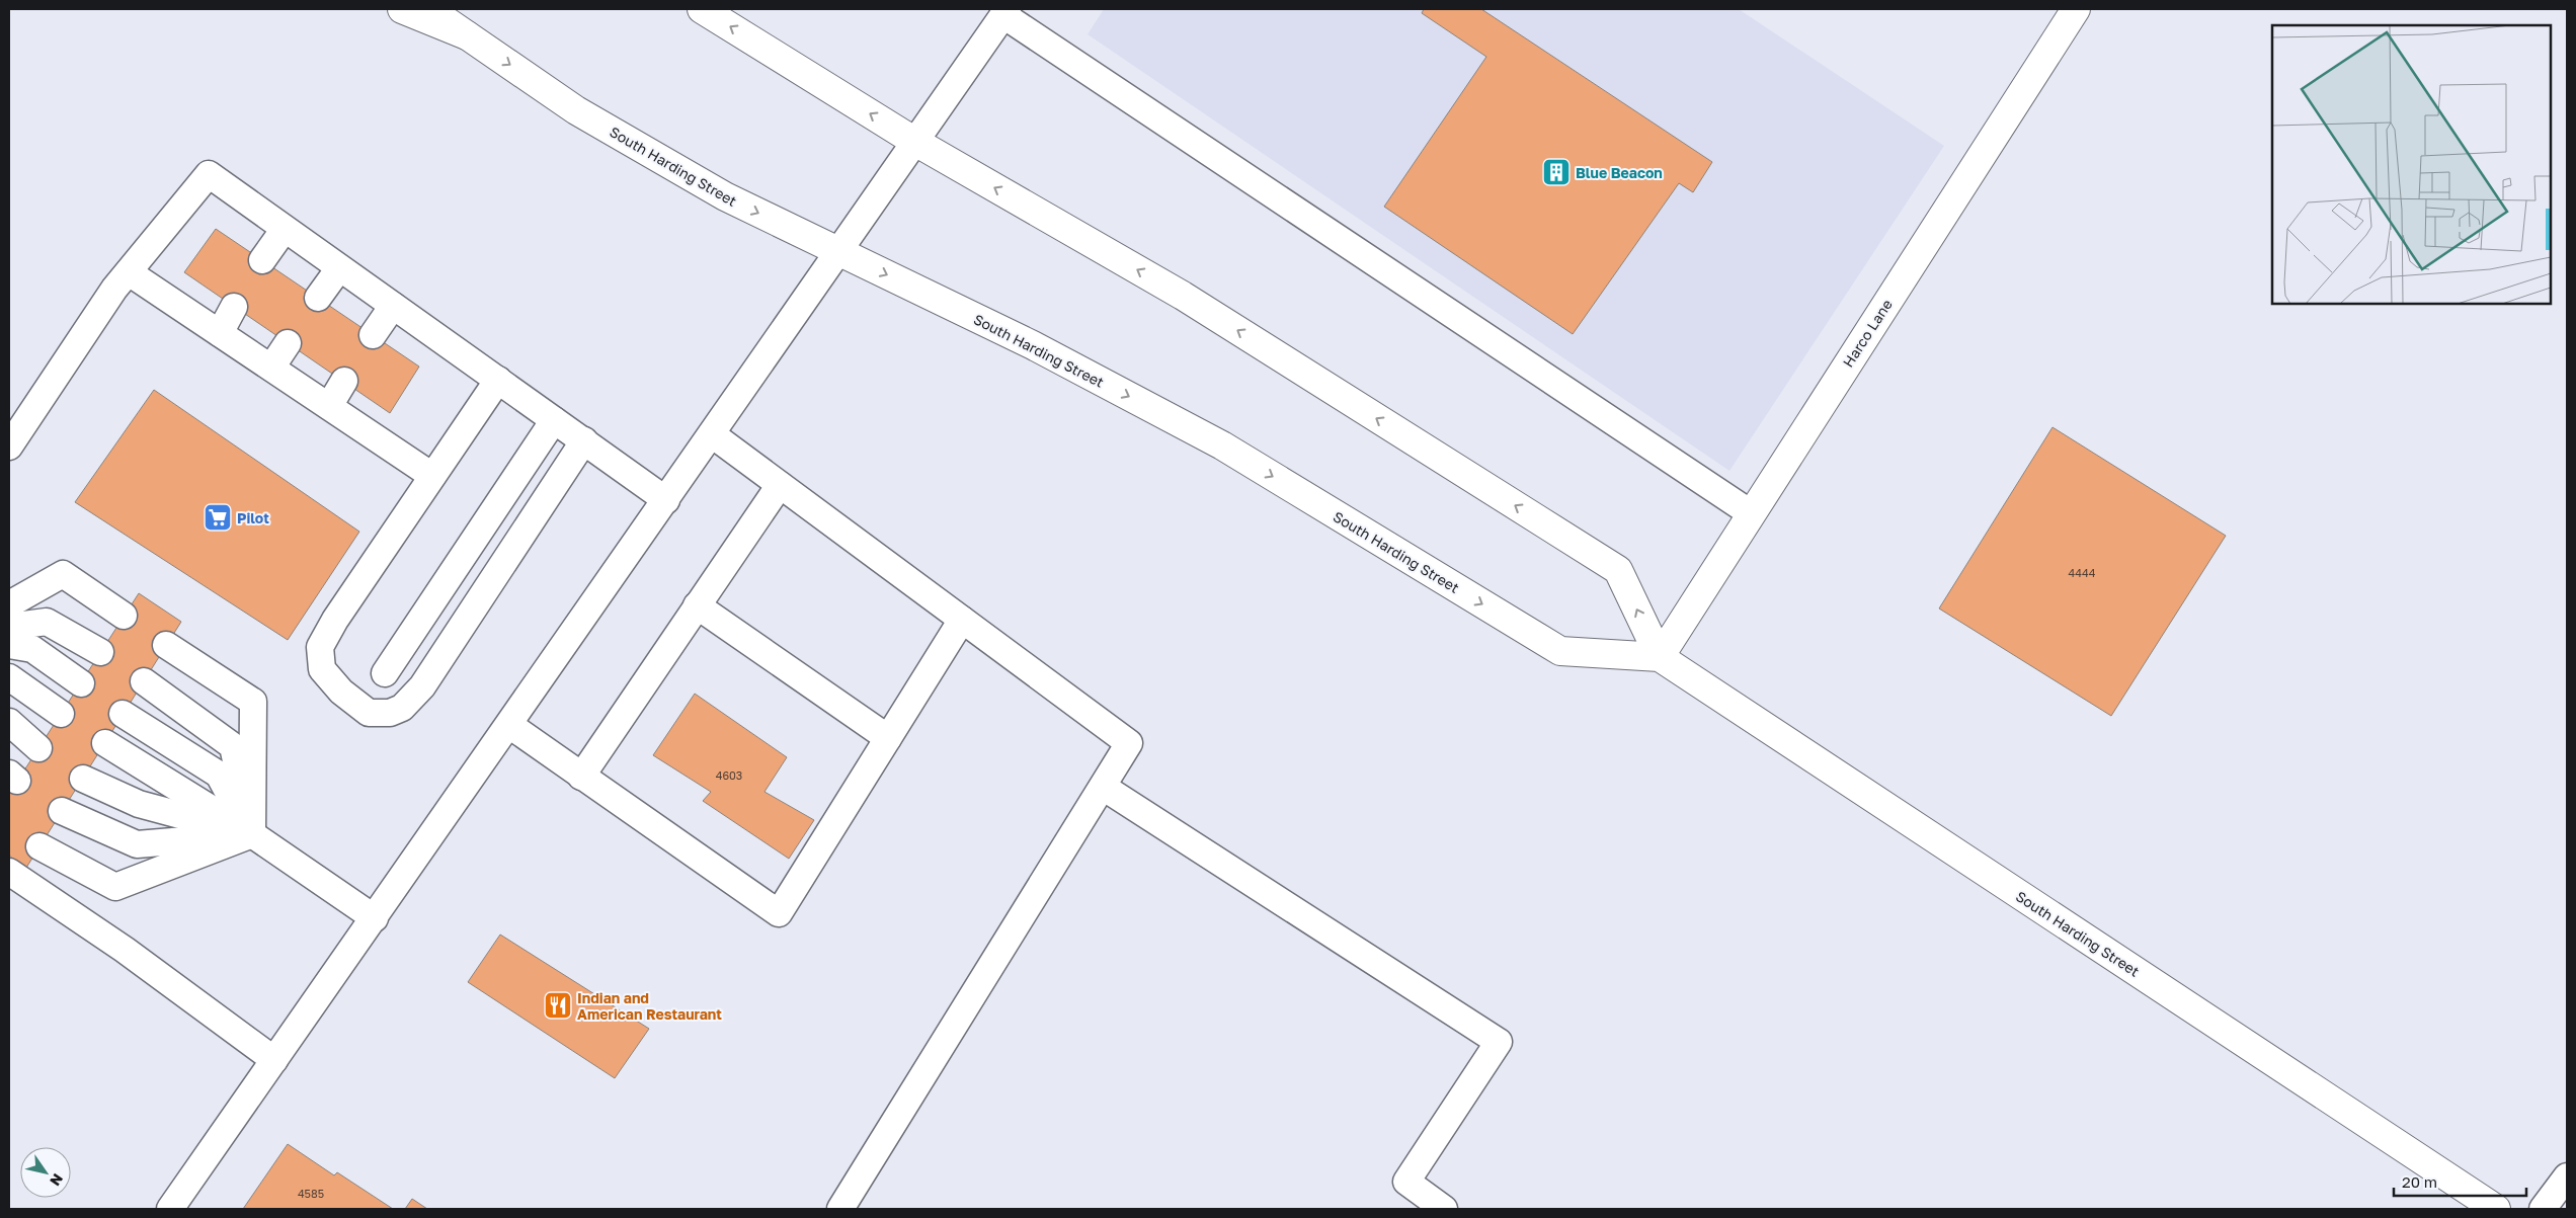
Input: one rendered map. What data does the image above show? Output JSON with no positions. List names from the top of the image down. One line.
{"streets":{"main road":["South Harding Street","Harco Lane"]},"crossings":[["South Harding Street","Harco Lane"]],"places":{"building":["Blue Beacon"],"supermarket":["Pilot"],"restaurant":["Indian and American Restaurant"]},"house_numbers":["4444","4603","4585"],"scale_bar":"20 m","north":"bottom right"}
